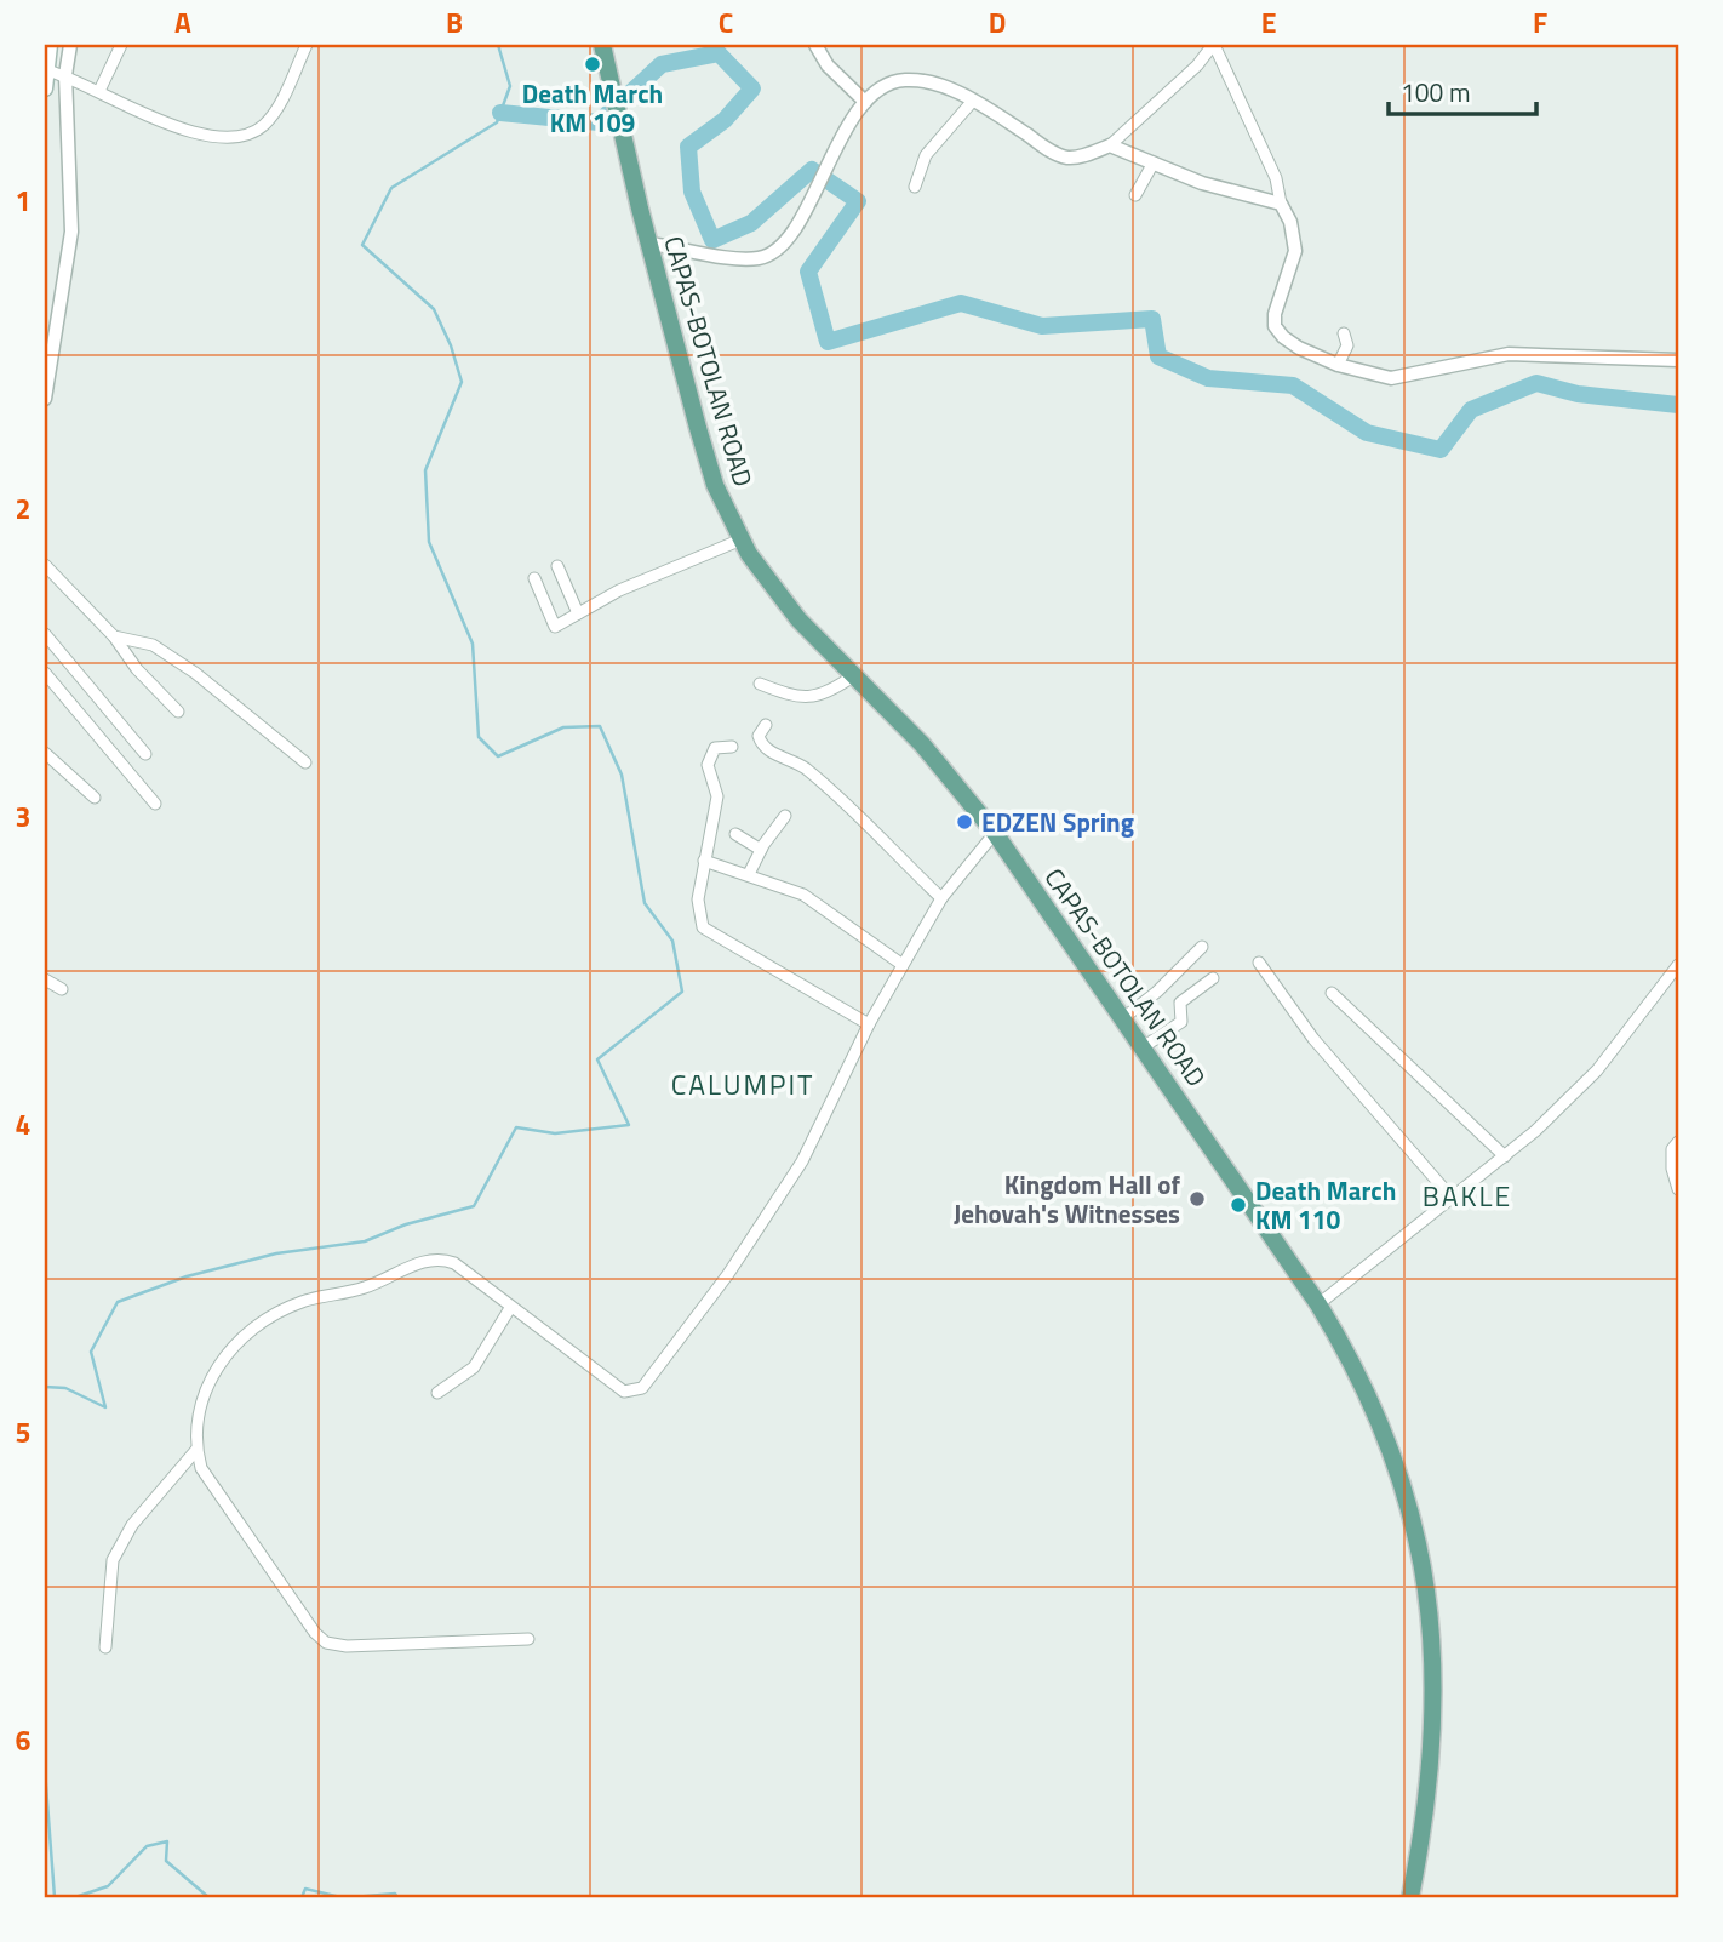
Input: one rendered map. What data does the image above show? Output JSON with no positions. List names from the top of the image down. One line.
{"streets":{"main road":["CAPAS-BOTOLAN ROAD"]},"districts":["CALUMPIT","BAKLE"],"places":["Death March KM 109","EDZEN Spring","Kingdom Hall of Jehovah's Witnesses","Death March KM 110"],"scale_bar":"100 m","grid":{"columns":["A","B","C","D","E","F"],"rows":["1","2","3","4","5","6"]}}
